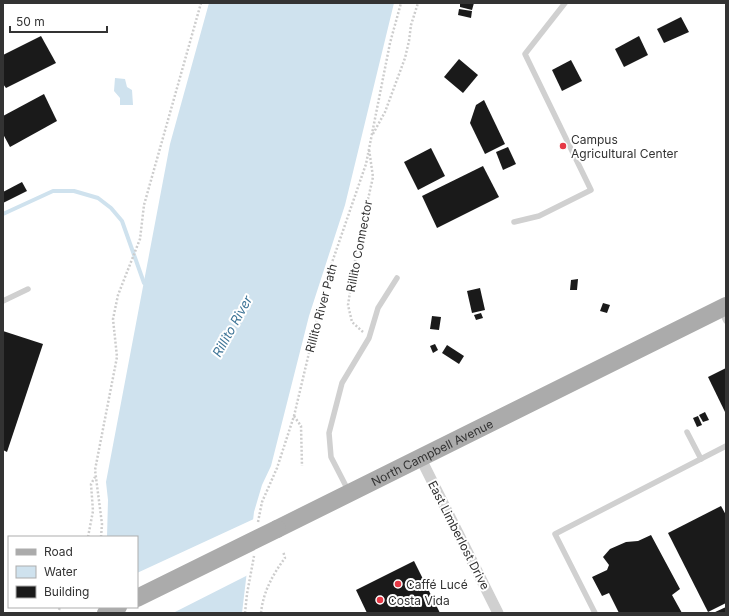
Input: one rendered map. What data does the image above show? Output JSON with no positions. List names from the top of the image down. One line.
{"streets":{"main road":["North Campbell Avenue"],"street":["East Limberlost Drive"],"path":["Rillito Connector","Rillito River Path"]},"crossings":[["Rillito Connector","Rillito River Path"],["North Campbell Avenue","East Limberlost Drive"]],"water":["Rillito River"],"places":["Campus Agricultural Center","Caffé Lucé","Costa Vida"],"legend":["Road","Water","Building"],"scale_bar":"50 m"}
